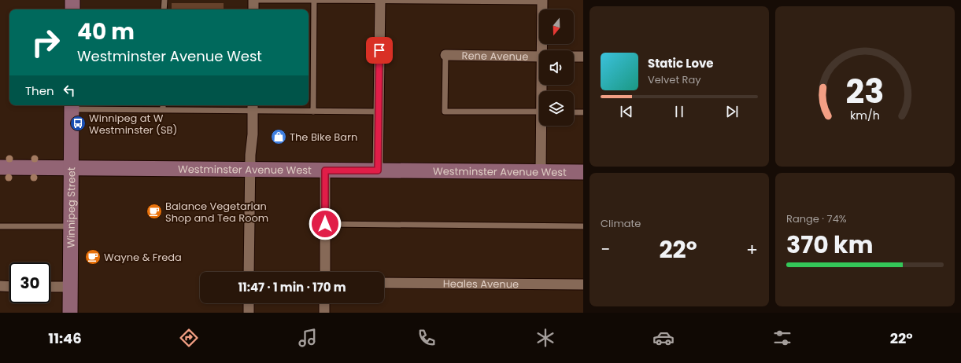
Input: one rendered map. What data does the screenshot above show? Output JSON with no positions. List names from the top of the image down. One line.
{"streets":{"main road":["Westminster Avenue West","Winnipeg Street"],"street":["Rene Avenue","Heales Avenue"]},"crossings":[["Westminster Avenue West","Winnipeg Street"]],"places":{"bus stop":["Winnipeg at W Westminster (SB)"],"shop":["The Bike Barn"],"cafe":["Balance Vegetarian Shop and Tea Room","Wayne & Freda"]},"north":"bottom","page":{"turn":["40 m","Westminster Avenue West"],"song":["Static Love","Velvet Ray"],"then":"Then","tile":["Climate",["Range · 74%","370 km"]],"heat":["−","22°","+"],"limit":"30","trip":"11:47 · 1 min · 170 m","tabs":["11:46","22°"],"gauge":["23","km/h"]}}
